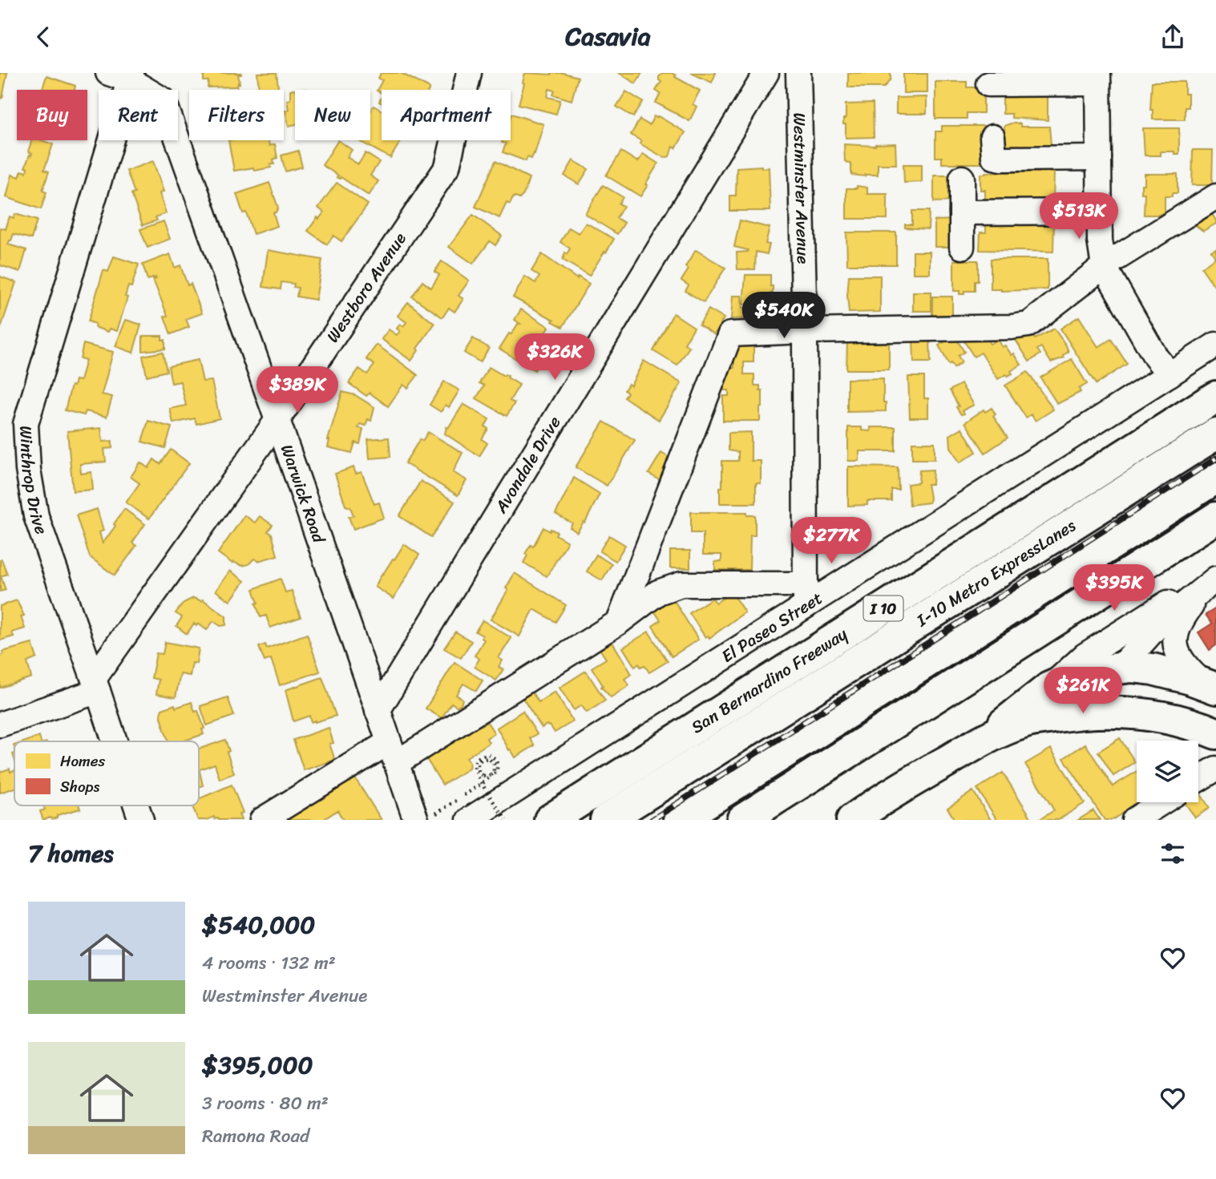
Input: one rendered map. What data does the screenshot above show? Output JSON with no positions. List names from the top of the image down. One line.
{"streets":{"main road":["I-10 Metro ExpressLanes","I 10","San Bernardino Freeway"],"street":["Westminster Avenue","Westboro Avenue","Avondale Drive","Winthrop Drive","Warwick Road","El Paseo Street"]},"crossings":[["Westminster Avenue","El Paseo Street"],["Westboro Avenue","Winthrop Drive"],["Westboro Avenue","Warwick Road"],["Avondale Drive","Warwick Road"],["Winthrop Drive","Warwick Road"]],"legend":["Homes","Shops"],"page":{"header":"Casavia","chip":["Buy","Rent","Filters","New","Apartment"],"price":["$513K","$540K","$326K","$389K","$277K","$395K","$261K"],"heading":"7 homes","list":[{"name":"$540,000","note":"4 rooms · 132 m² · Westminster Avenue"},{"name":"$395,000","note":"3 rooms · 80 m² · Ramona Road"}]}}
